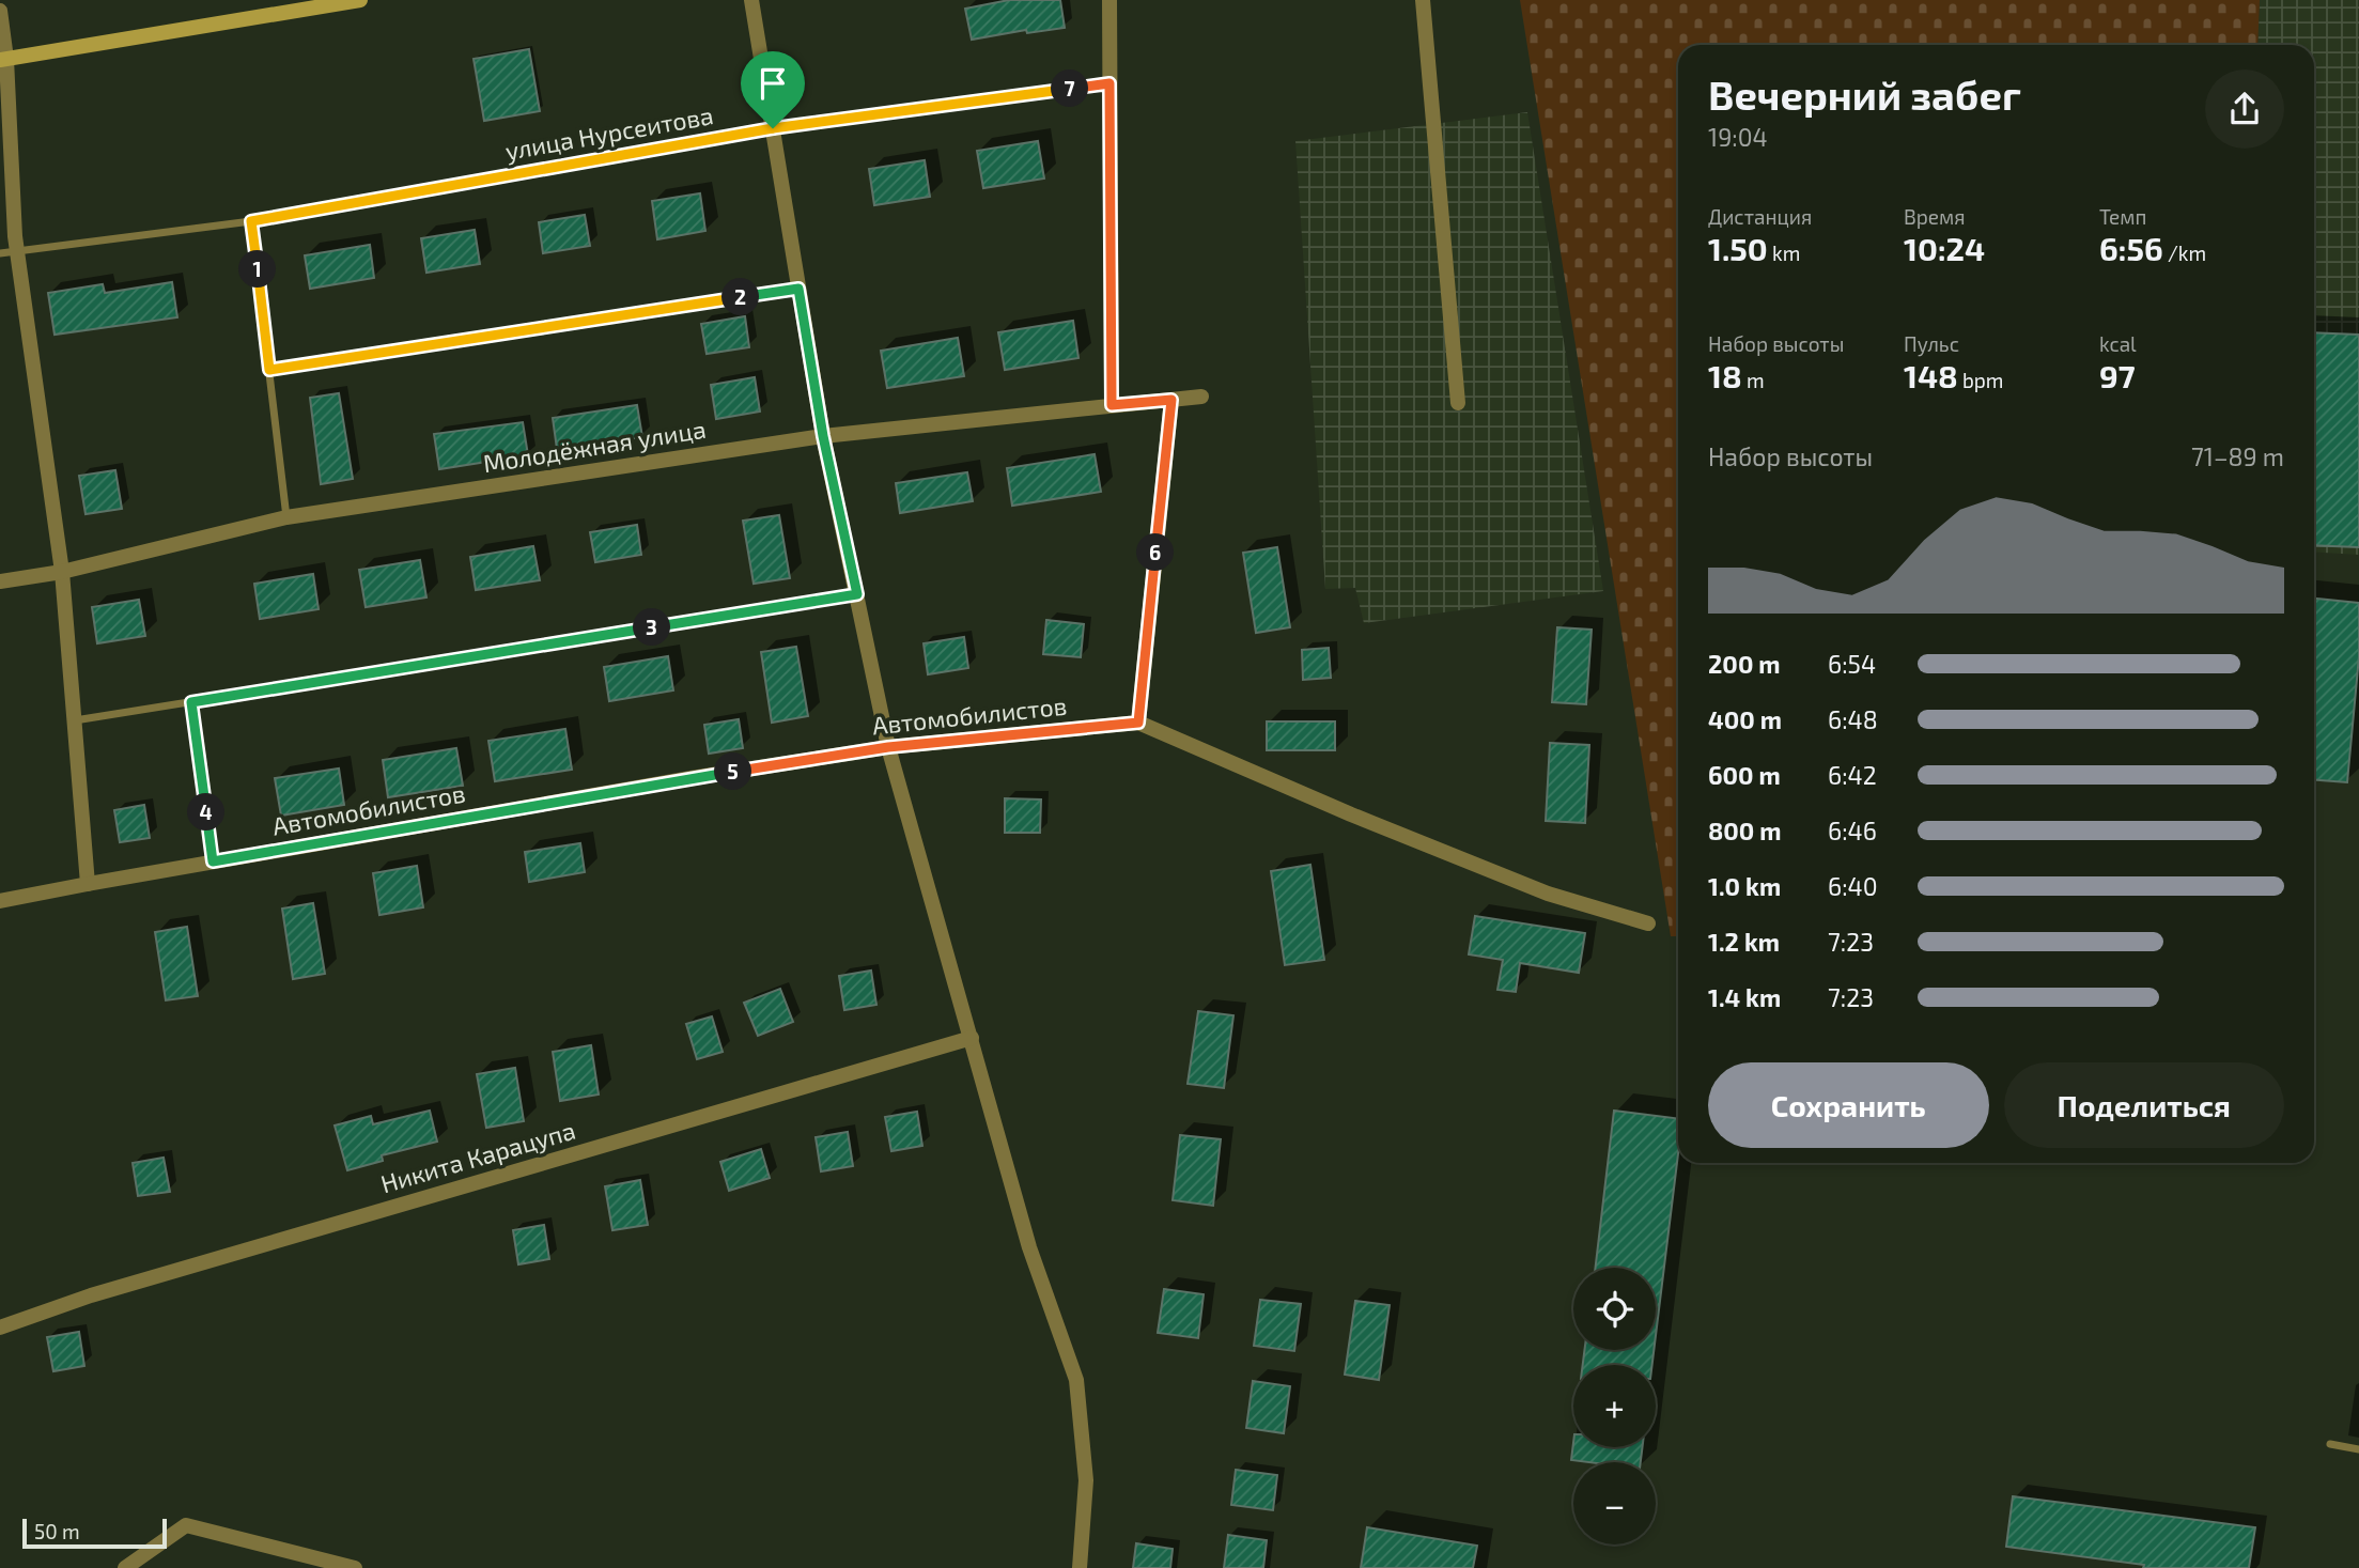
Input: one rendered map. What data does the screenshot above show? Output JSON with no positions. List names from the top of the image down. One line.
{"streets":{"street":["Молодёжная улица","Автомобилистов","Никита Карацупа"],"lane":["улица Нурсеитова"]},"scale_bar":"50 m","page":{"heading":["Вечерний забег","19:04"],"pins":["7","1","2","6","3","5","4"],"stats":[["Дистанция","1.50 km"],["Время","10:24"],["Темп","6:56 /km"],["Набор высоты","18 m"],["Пульс","148 bpm"],["kcal","97"]],"chart":["Набор высоты","71–89 m"],"list":[{"name":"200 m","note":"6:54"},{"name":"400 m","note":"6:48"},{"name":"600 m","note":"6:42"},{"name":"800 m","note":"6:46"},{"name":"1.0 km","note":"6:40"},{"name":"1.2 km","note":"7:23"},{"name":"1.4 km","note":"7:23"}],"buttons":["Сохранить","Поделиться"],"map_buttons":["+","−"],"scale":"50 m"}}
